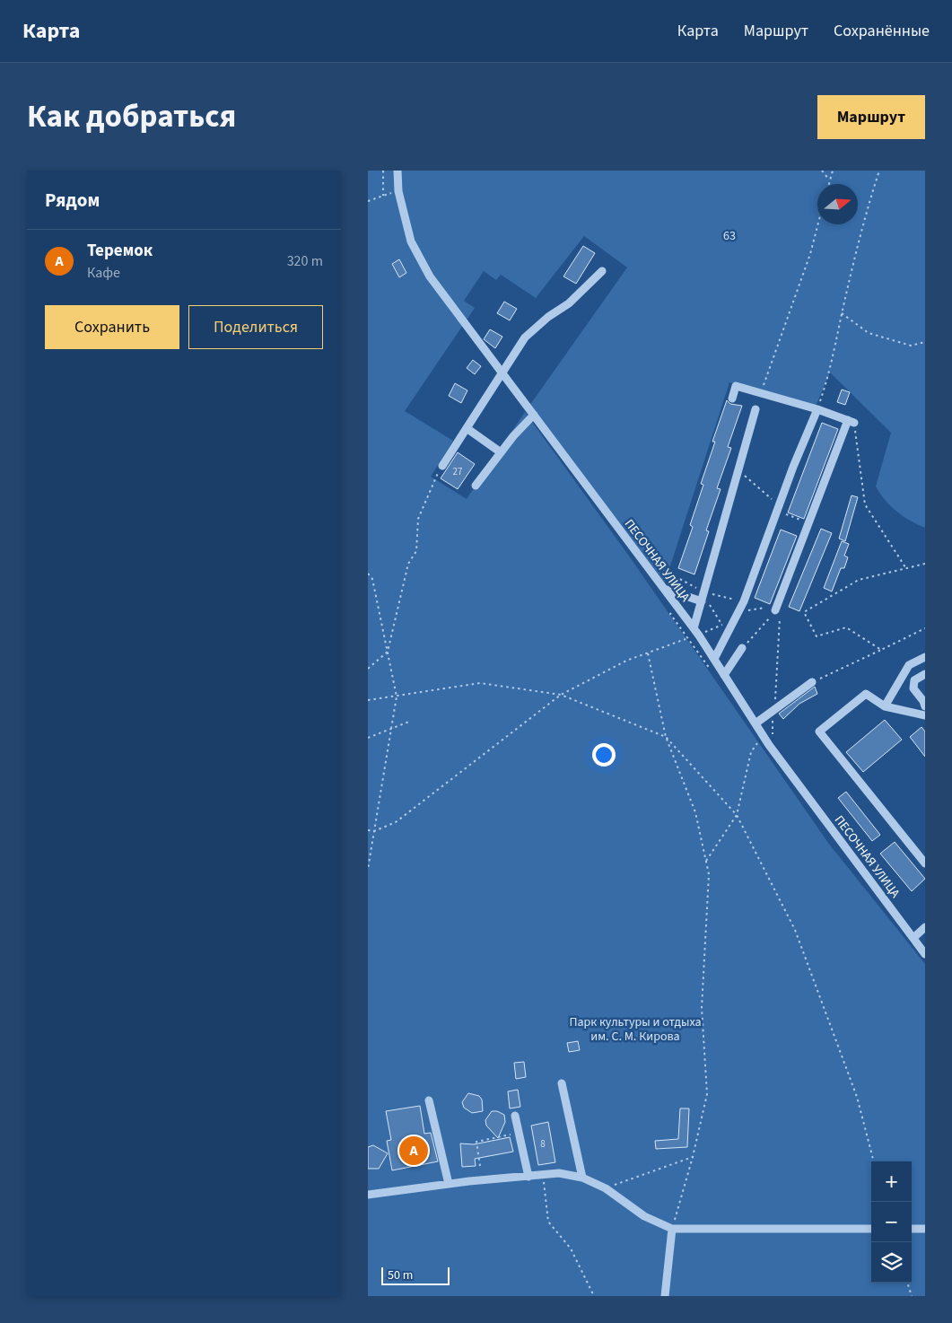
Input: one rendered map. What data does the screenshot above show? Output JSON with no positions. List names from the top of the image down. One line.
{"streets":{"street":["ПЕСОЧНАЯ УЛИЦА"]},"parks":["63","Парк культуры и отдыха им. С. М. Кирова"],"house_numbers":["27","8"],"scale_bar":"50 m","north":"right","page":{"header":"Карта","nav":["Карта","Маршрут","Сохранённые"],"title":"Как добраться","buttons":["Маршрут",["Сохранить","Поделиться"]],"heading":"Рядом","list":[{"mark":"A","name":"Теремок","note":"Кафе","value":"320 m"}],"pins":"A","map_buttons":["+","−"],"scale":"50 m"}}
